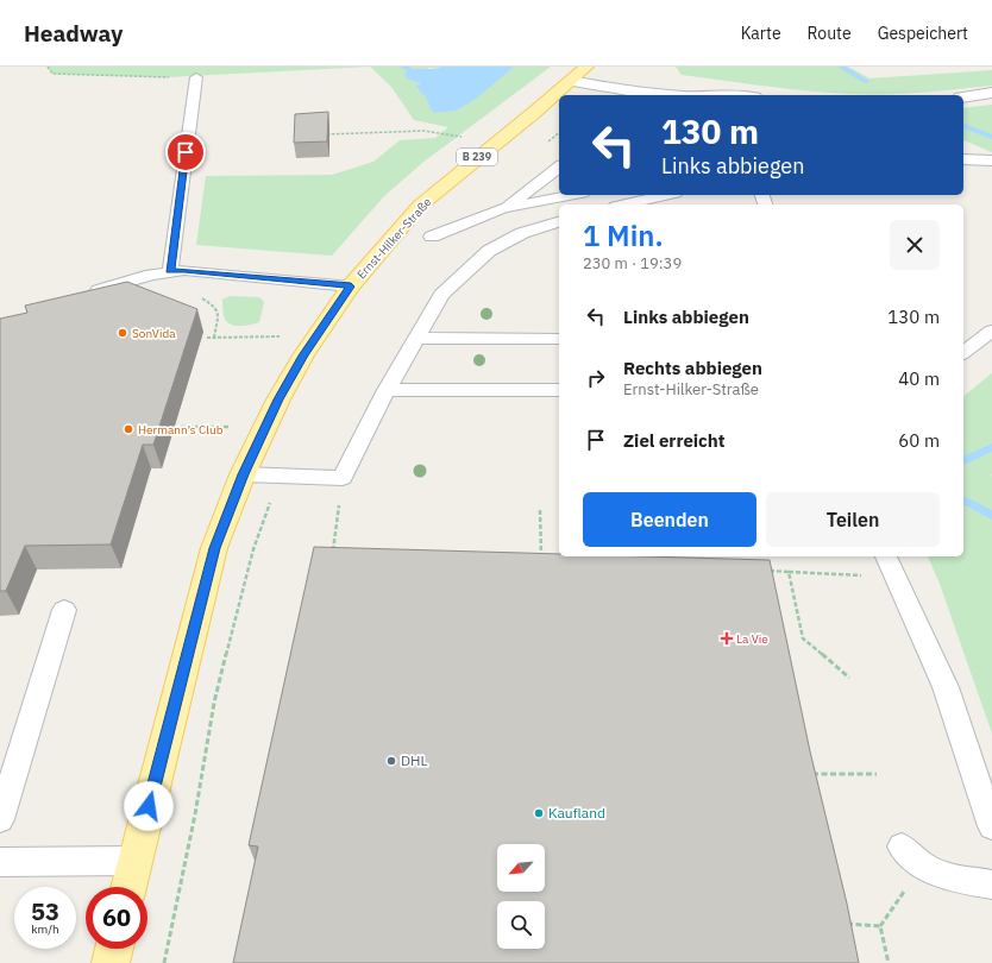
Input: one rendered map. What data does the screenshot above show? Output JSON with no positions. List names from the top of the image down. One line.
{"streets":{"main road":["B 239","Ernst-Hilker-Straße"]},"crossings":[["B 239","Ernst-Hilker-Straße"]],"places":{"other":["SonVida","Hermann’s Club","DHL","Kaufland"],"health":["La Vie"]},"north":"bottom left","page":{"header":"Headway","nav":["Karte","Route","Gespeichert"],"turn":["130 m","Links abbiegen"],"heading":["1 Min.","230 m · 19:39"],"list":[{"name":"Links abbiegen","value":"130 m"},{"name":"Rechts abbiegen","note":"Ernst-Hilker-Straße","value":"40 m"},{"name":"Ziel erreicht","value":"60 m"}],"buttons":["Beenden","Teilen"],"speed":"53 km/h","limit":"60"}}
